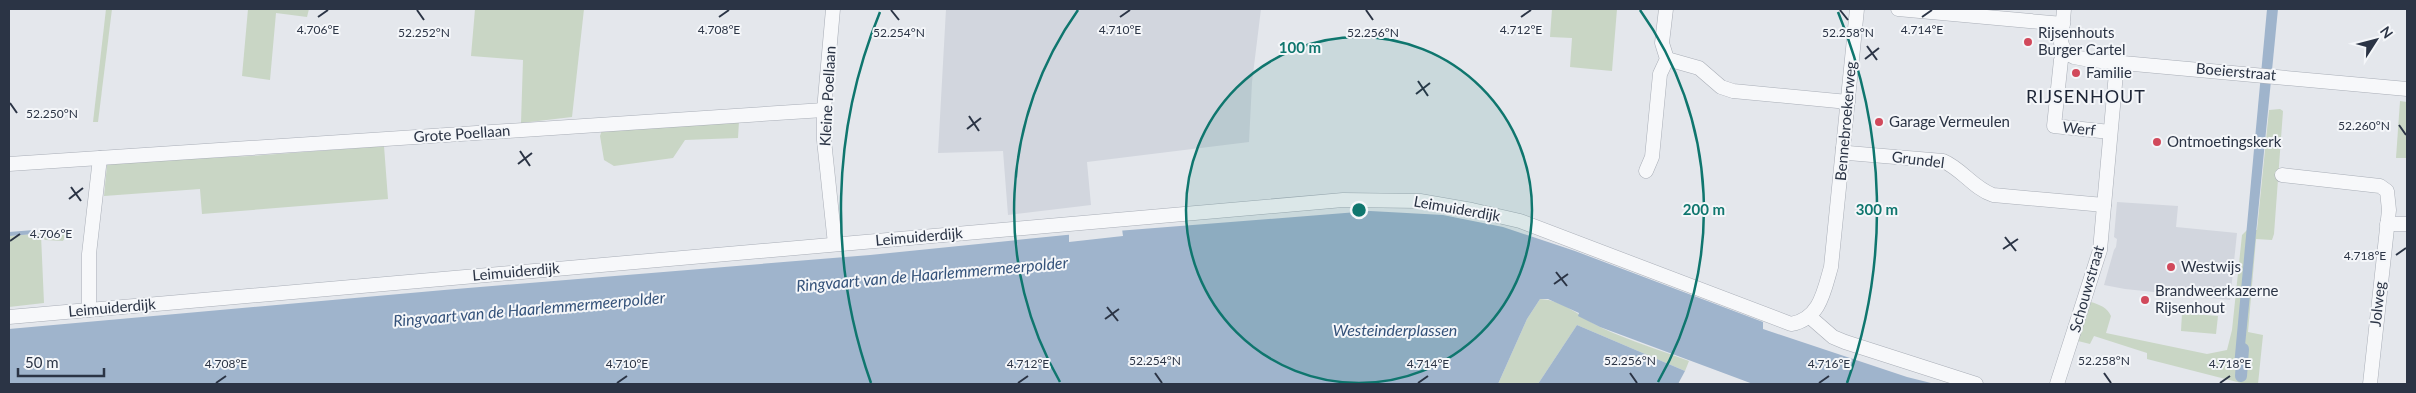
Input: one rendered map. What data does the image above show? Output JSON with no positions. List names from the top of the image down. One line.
{"streets":{"street":["Boeierstraat","Kleine Poellaan","Bennebroekerweg","Werf","Grote Poellaan","Grundel","Leimuiderdijk","Schouwstraat","Jolweg"]},"crossings":[["Boeierstraat","Werf"],["Kleine Poellaan","Grote Poellaan"],["Kleine Poellaan","Leimuiderdijk"],["Bennebroekerweg","Grundel"],["Bennebroekerweg","Leimuiderdijk"],["Werf","Schouwstraat"],["Grundel","Schouwstraat"]],"districts":["RIJSENHOUT"],"water":["Ringvaart van de Haarlemmermeerpolder","Westeinderplassen"],"places":["Rijsenhouts Burger Cartel","Familie","Garage Vermeulen","Ontmoetingskerk","Westwijs","Brandweerkazerne Rijsenhout"],"scale_bar":"50 m","north":"top right","coordinates":["4.712°E","4.714°E","4.706°E","4.708°E","4.710°E","52.252°N","52.254°N","52.256°N","52.258°N","52.250°N","52.260°N","4.718°E","4.716°E"],"rings":["100 m","200 m","300 m"]}
